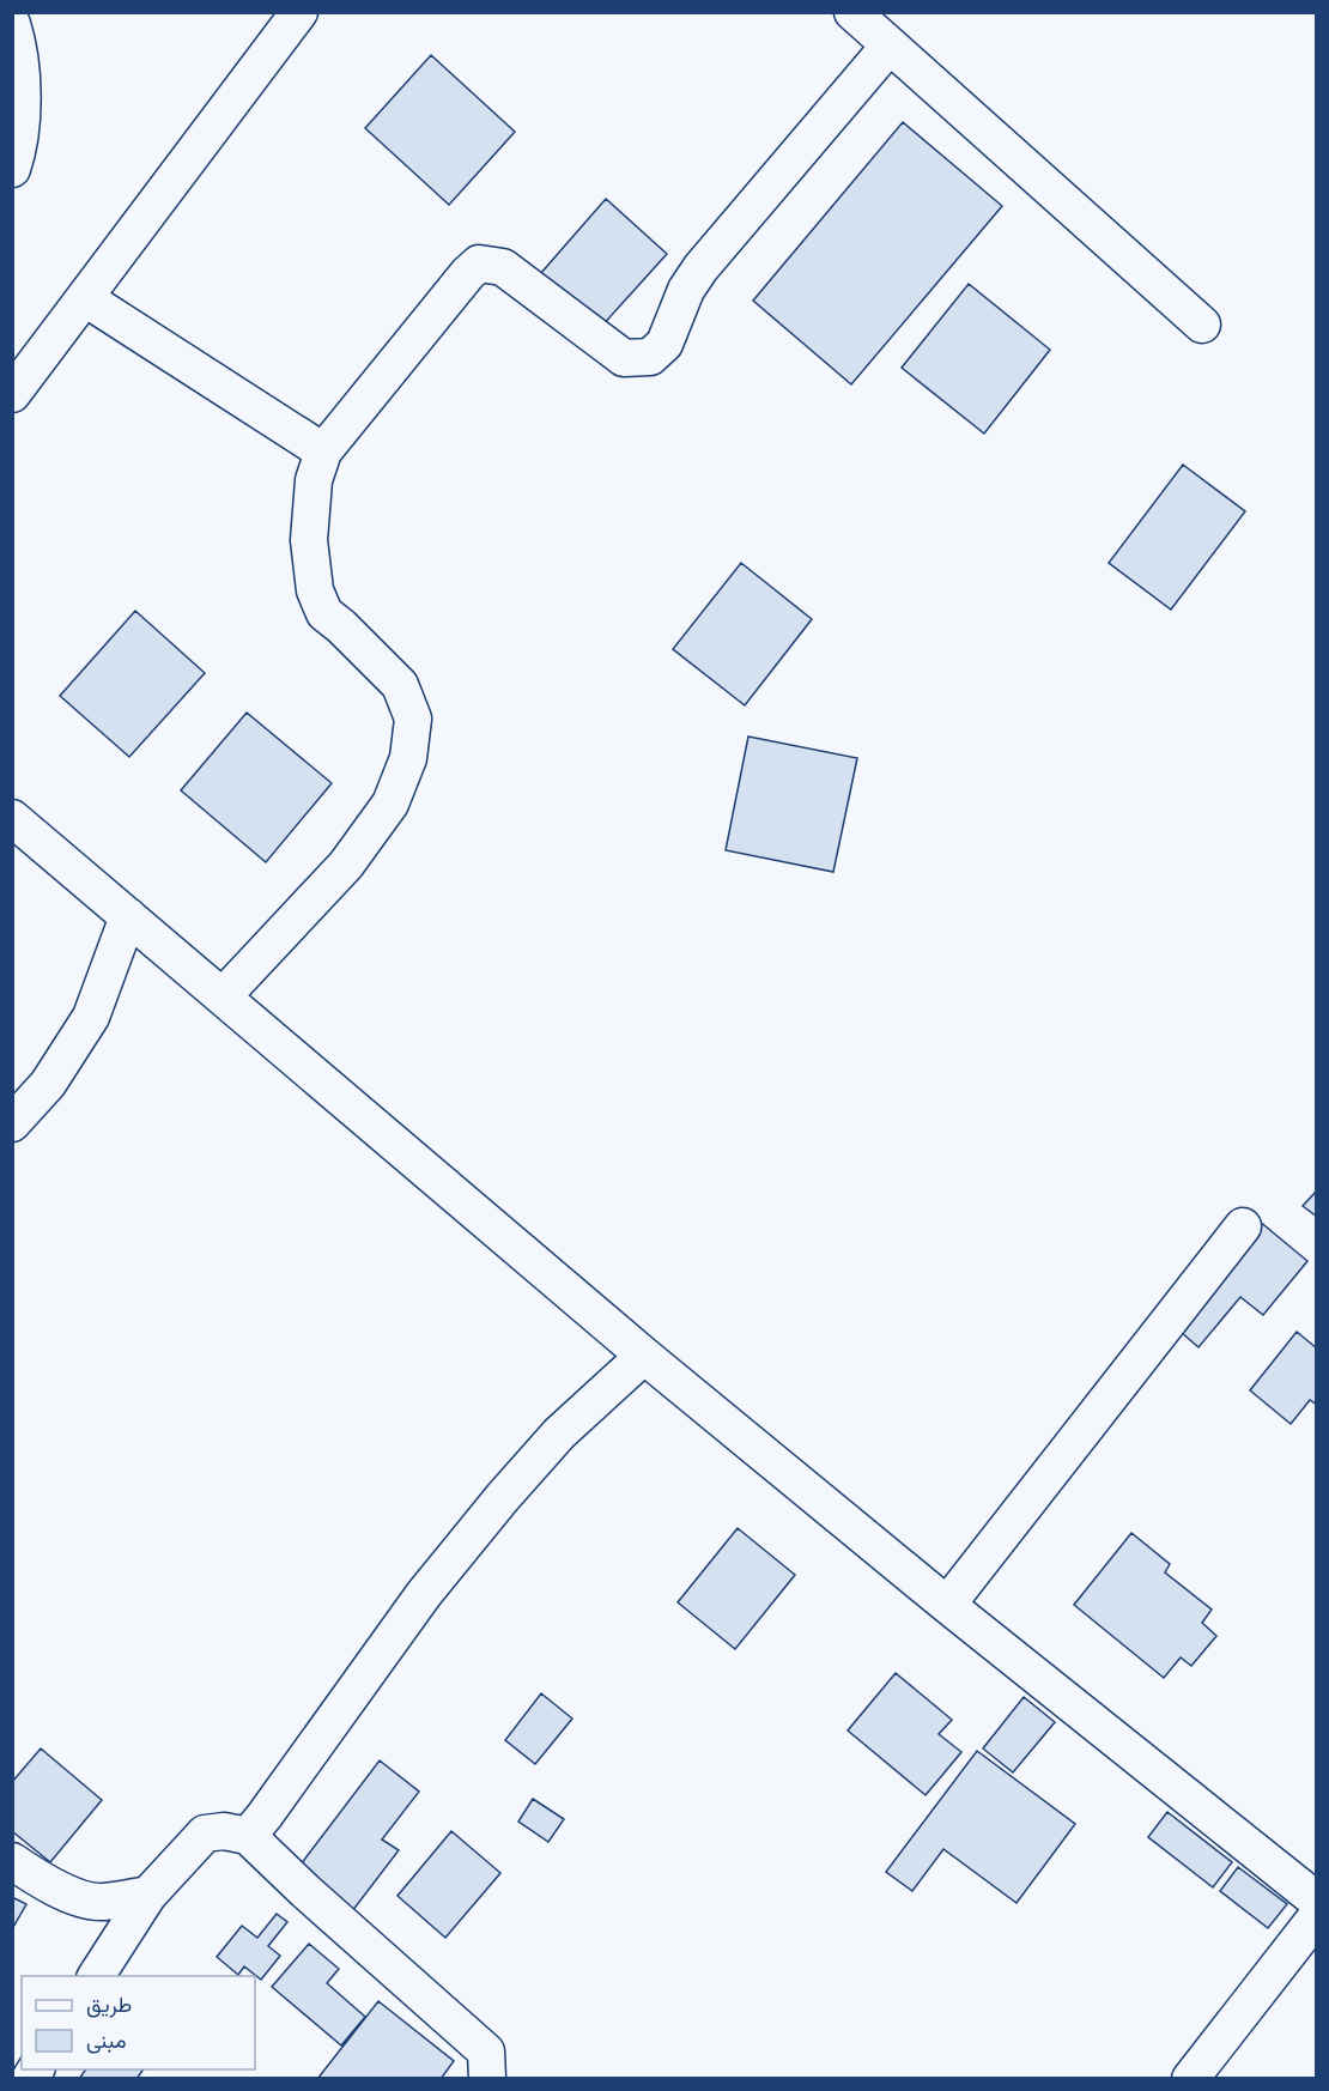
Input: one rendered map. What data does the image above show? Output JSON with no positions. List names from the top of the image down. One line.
{"legend":["طريق","مبنى"]}
